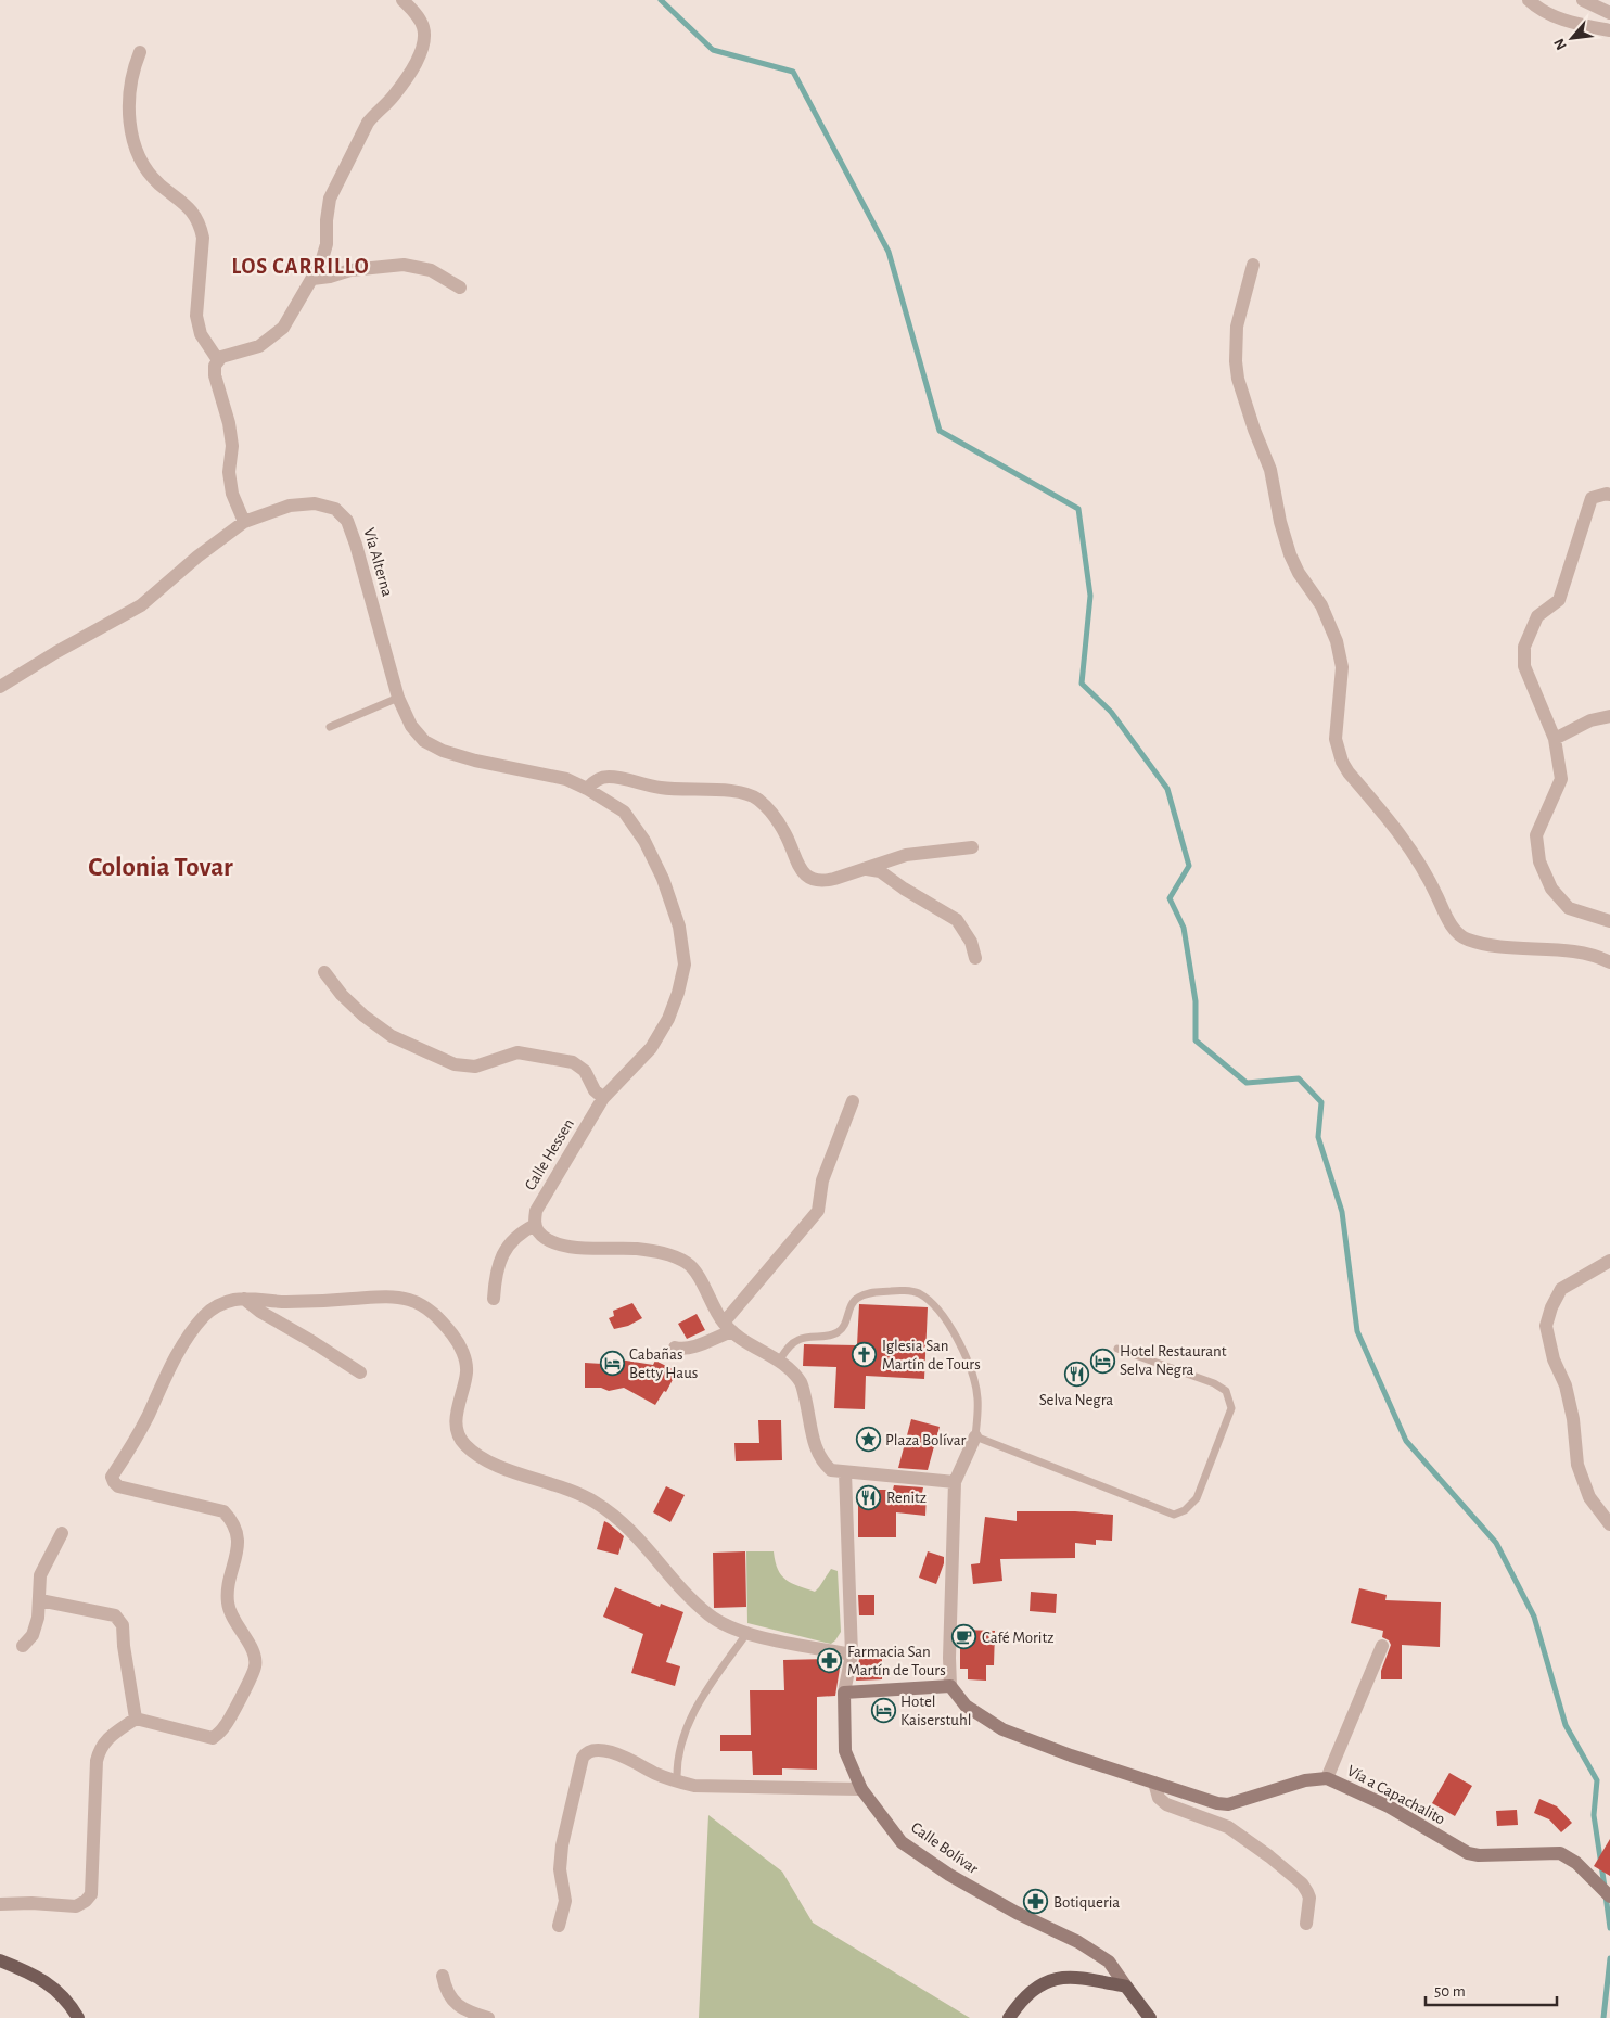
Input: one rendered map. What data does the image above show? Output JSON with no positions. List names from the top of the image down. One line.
{"streets":{"street":["Vía Alterna","Calle Hessen","Vía a Capachalito","Calle Bolívar"]},"crossings":[["Vía Alterna","Calle Hessen"]],"districts":["LOS CARRILLO","Colonia Tovar"],"places":{"church":["Iglesia San Martín de Tours"],"hotel":["Hotel Restaurant Selva Negra","Cabañas Betty Haus","Hotel Kaiserstuhl"],"restaurant":["Selva Negra","Renitz"],"place":["Plaza Bolívar"],"cafe":["Café Moritz"],"pharmacy":["Farmacia San Martín de Tours","Botiqueria"]},"scale_bar":"50 m","north":"bottom left"}
